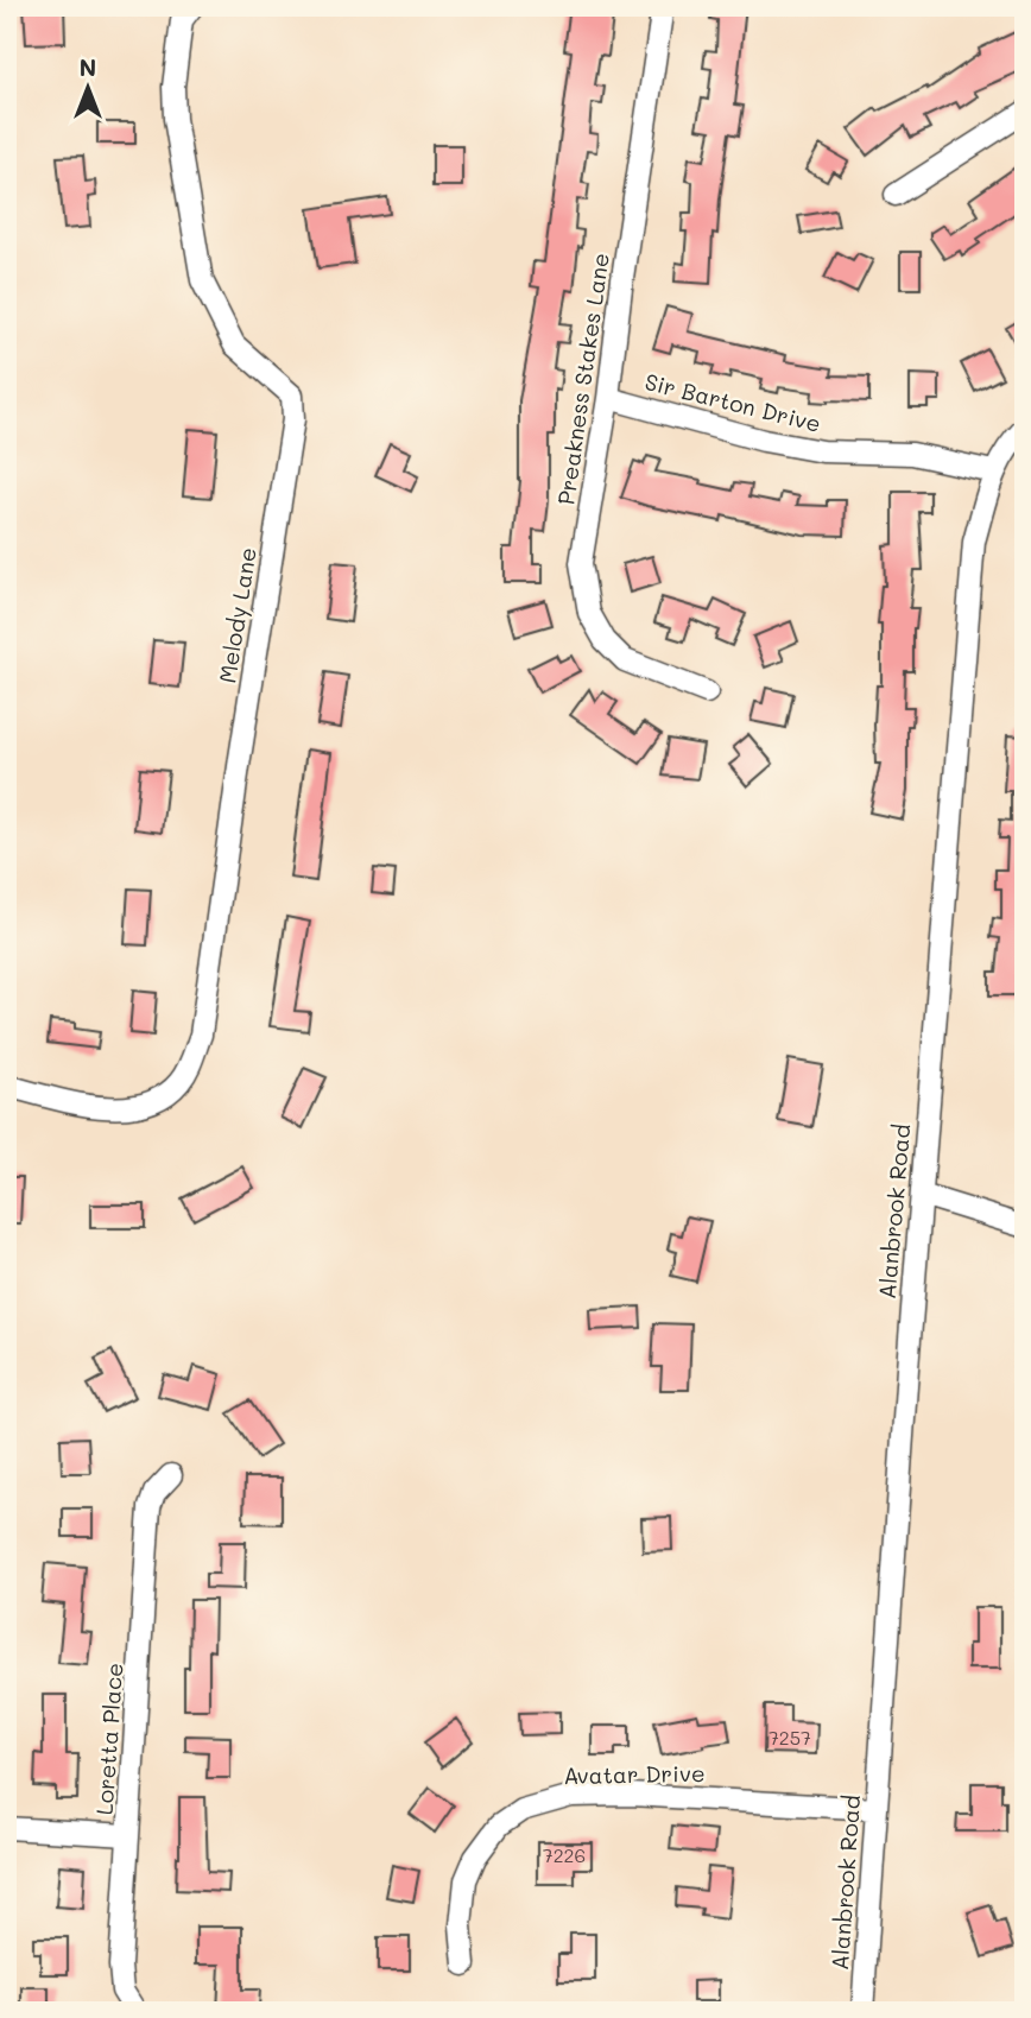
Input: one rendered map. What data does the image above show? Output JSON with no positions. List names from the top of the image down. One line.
{"streets":{"street":["Preakness Stakes Lane","Sir Barton Drive","Melody Lane","Alanbrook Road","Loretta Place","Avatar Drive"]},"crossings":[["Preakness Stakes Lane","Sir Barton Drive"],["Sir Barton Drive","Alanbrook Road"],["Alanbrook Road","Avatar Drive"]],"house_numbers":["7257","7226"],"north":"top"}
